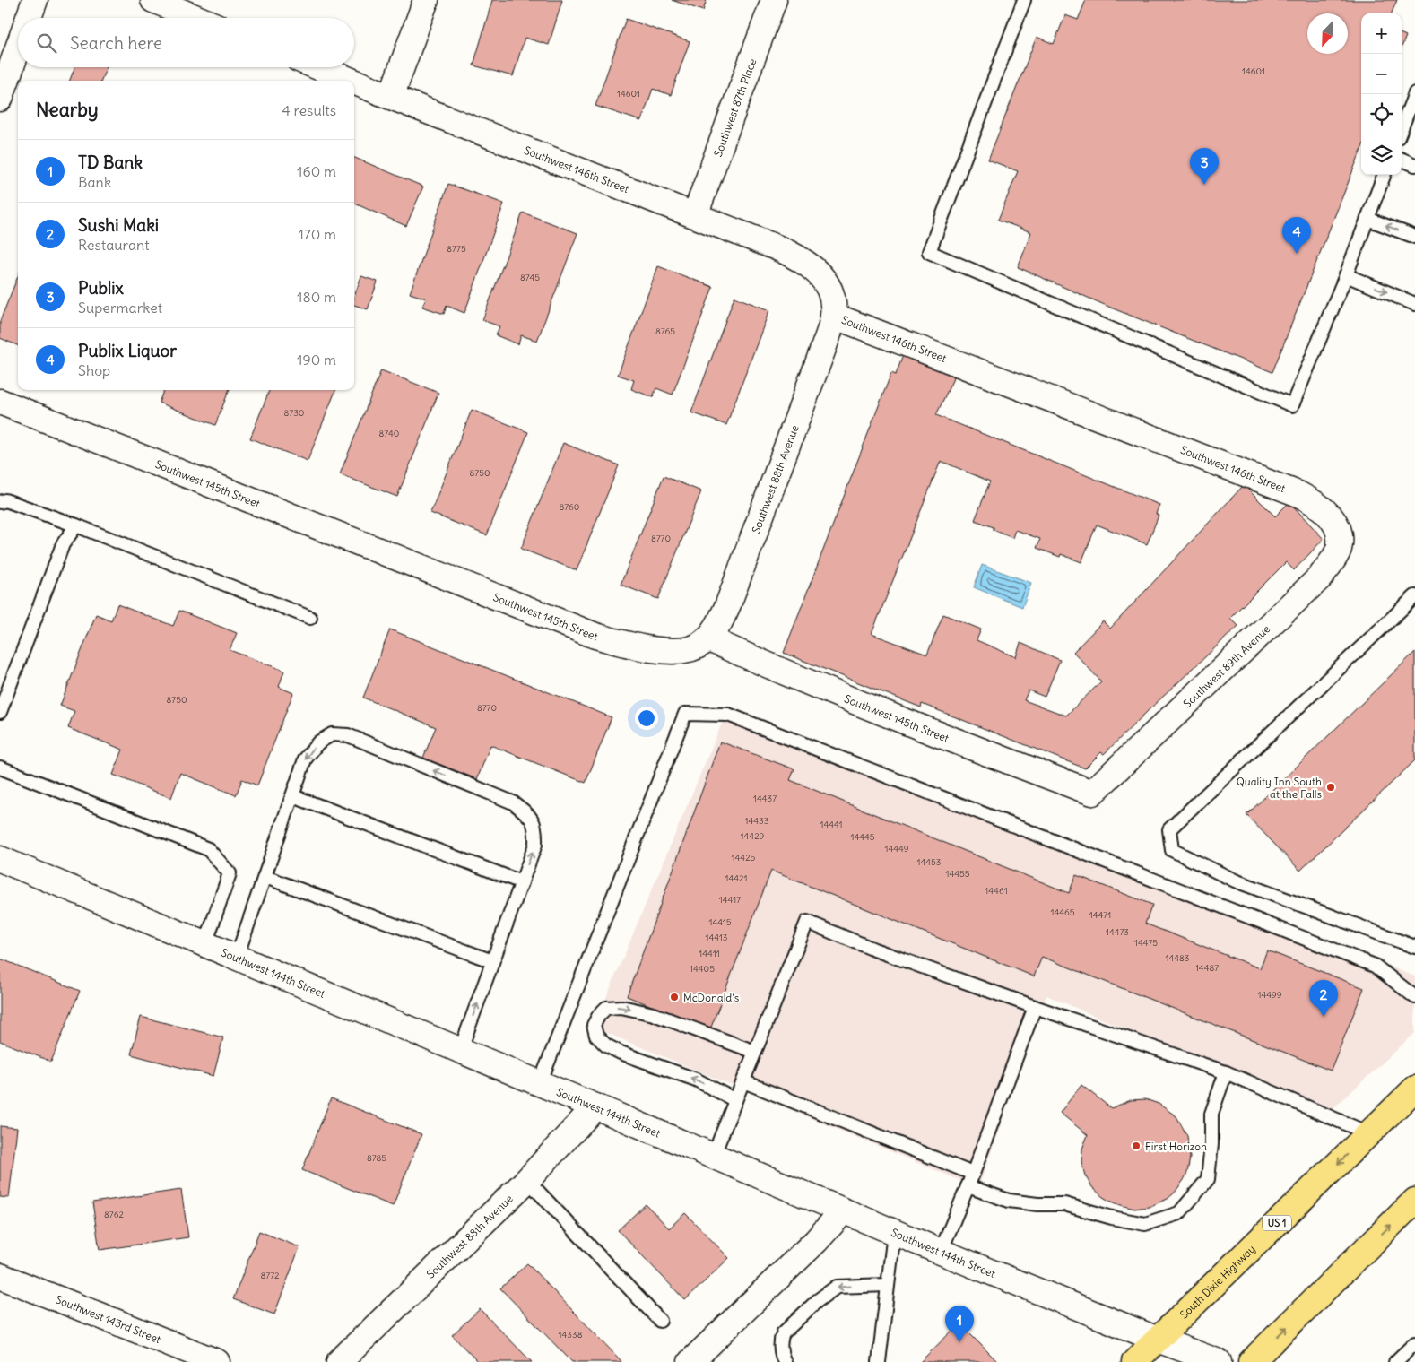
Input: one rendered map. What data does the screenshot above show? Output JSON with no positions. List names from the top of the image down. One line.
{"streets":{"highway":["US 1","South Dixie Highway"],"street":["Southwest 87th Place","Southwest 146th Street","Southwest 88th Avenue","Southwest 145th Street","Southwest 89th Avenue","Southwest 144th Street","Southwest 143rd Street"]},"crossings":[["Southwest 87th Place","Southwest 146th Street"],["Southwest 146th Street","Southwest 88th Avenue"],["Southwest 146th Street","Southwest 89th Avenue"],["Southwest 88th Avenue","Southwest 145th Street"],["Southwest 88th Avenue","Southwest 144th Street"],["Southwest 145th Street","Southwest 89th Avenue"],["Southwest 144th Street","South Dixie Highway"]],"places":["Quality Inn South at the Falls","McDonald's","First Horizon"],"house_numbers":["14601","14601","8775","8745","8765","8730","8740","8750","8760","8770","8750","8770","14437","14433","14441","14429","14445","14449","14425","14453","14455","14421","14461","14417","14465","14471","14415","14473","14413","14475","14411","14483","14487","14405","14499","8785","8762","8772","14338"],"north":"bottom left","page":{"map_buttons":["+","−"],"search":"Search here","heading":["Nearby","4 results"],"list":[{"mark":"1","name":"TD Bank","note":"Bank","value":"160 m"},{"mark":"2","name":"Sushi Maki","note":"Restaurant","value":"170 m"},{"mark":"3","name":"Publix","note":"Supermarket","value":"180 m"},{"mark":"4","name":"Publix Liquor","note":"Shop","value":"190 m"}],"pins":["3","4","2","1"]}}
